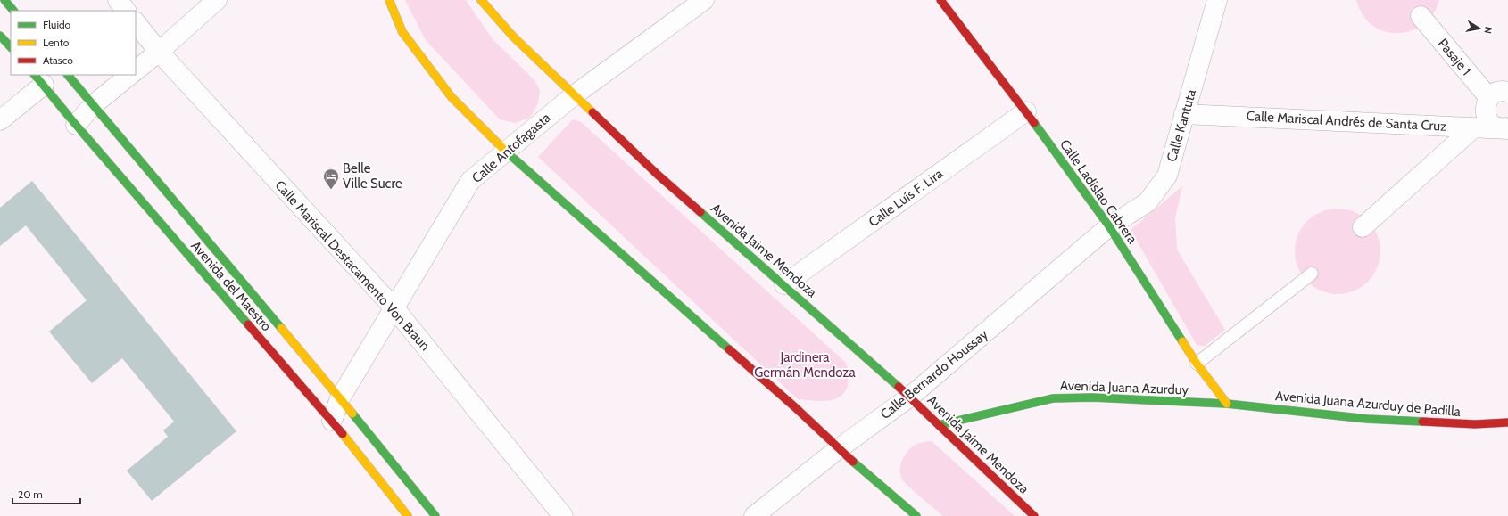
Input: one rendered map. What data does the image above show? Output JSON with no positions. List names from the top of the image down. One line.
{"streets":{"main road":["Calle Ladislao Cabrera","Avenida Jaime Mendoza","Avenida del Maestro","Avenida Juana Azurduy","Avenida Juana Azurduy de Padilla"],"street":["Pasaje 1","Calle Mariscal Andrés de Santa Cruz","Calle Kantuta","Calle Antofagasta","Calle Luís F. Lira","Calle Mariscal Destacamento Von Braun","Calle Bernardo Houssay"]},"crossings":[["Calle Mariscal Andrés de Santa Cruz","Calle Kantuta"],["Calle Kantuta","Calle Ladislao Cabrera"],["Calle Kantuta","Calle Bernardo Houssay"],["Calle Antofagasta","Avenida Jaime Mendoza"],["Calle Antofagasta","Calle Mariscal Destacamento Von Braun"],["Calle Antofagasta","Avenida del Maestro"],["Calle Ladislao Cabrera","Calle Luís F. Lira"],["Calle Ladislao Cabrera","Calle Bernardo Houssay"],["Calle Ladislao Cabrera","Avenida Juana Azurduy"],["Calle Ladislao Cabrera","Avenida Juana Azurduy de Padilla"],["Calle Luís F. Lira","Avenida Jaime Mendoza"],["Avenida Jaime Mendoza","Calle Bernardo Houssay"],["Avenida Jaime Mendoza","Avenida Juana Azurduy"],["Avenida Juana Azurduy","Avenida Juana Azurduy de Padilla"]],"parks":["Jardinera Germán Mendoza"],"places":{"hotel":["Belle Ville Sucre"]},"legend":["Fluido","Lento","Atasco"],"scale_bar":"20 m","north":"right"}
